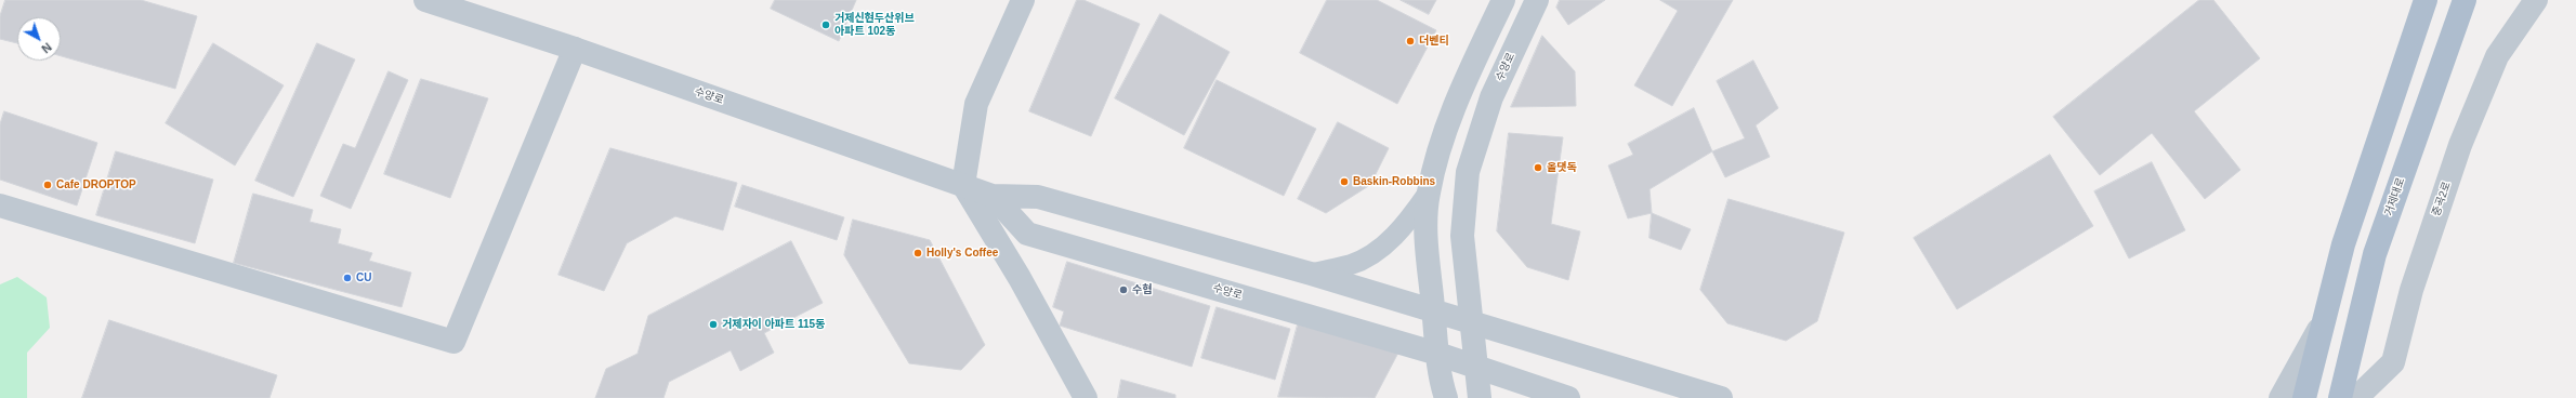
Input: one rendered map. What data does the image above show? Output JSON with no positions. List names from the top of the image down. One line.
{"streets":{"main road":["거제대로"],"street":["수양로","중곡2로"]},"places":["거제신현두산위브 아파트 102동","더벤티","올댓독","Baskin-Robbins","Cafe DROPTOP","Holly's Coffee","CU","수협","거제자이 아파트 115동"],"north":"bottom right"}
